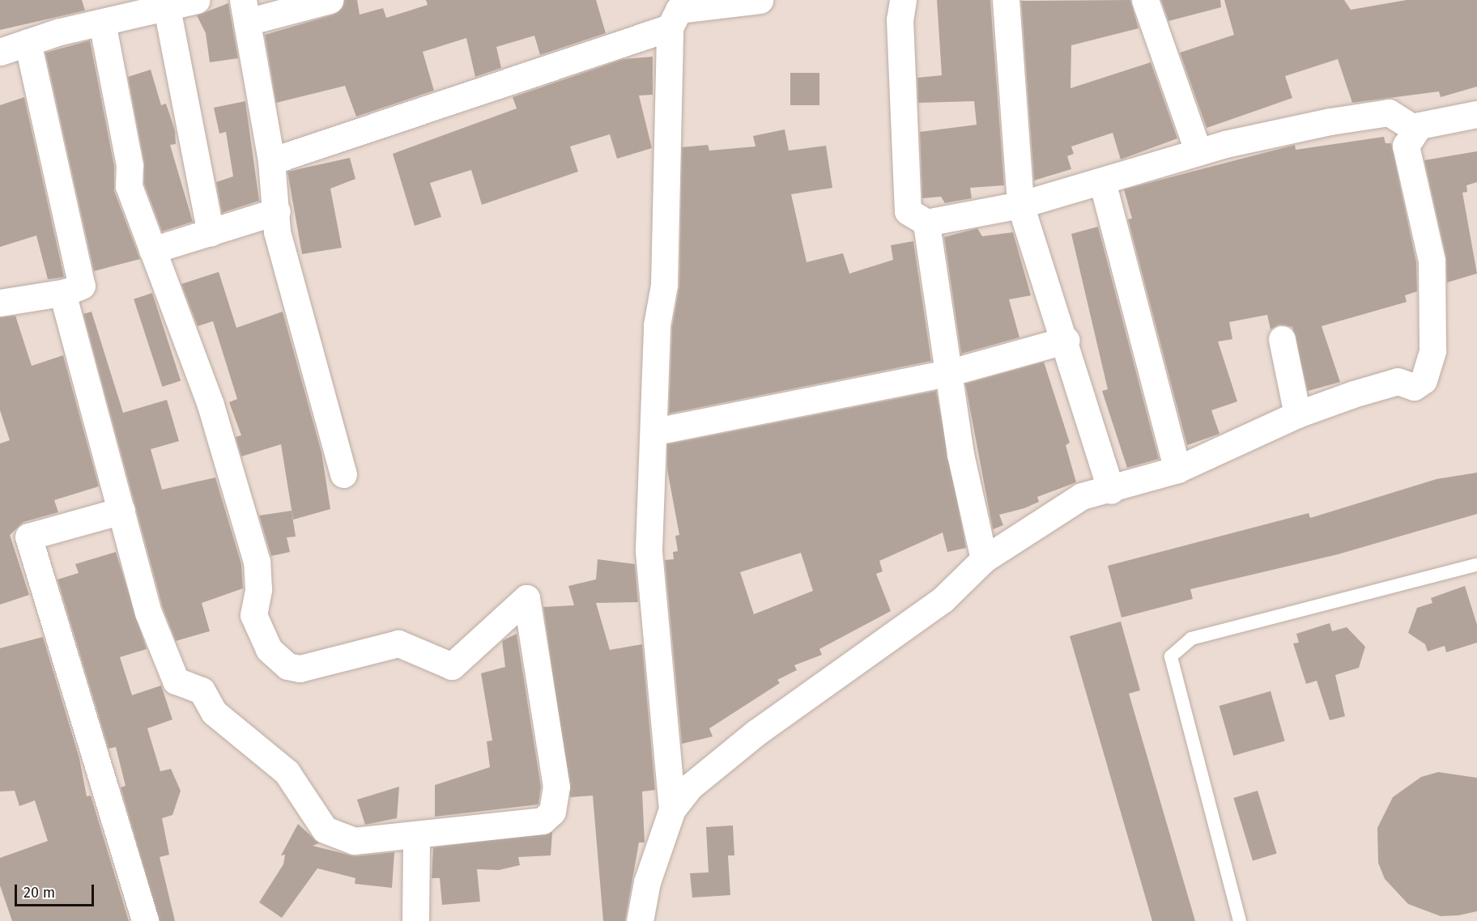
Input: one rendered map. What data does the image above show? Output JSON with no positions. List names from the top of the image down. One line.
{"scale_bar":"20 m"}
